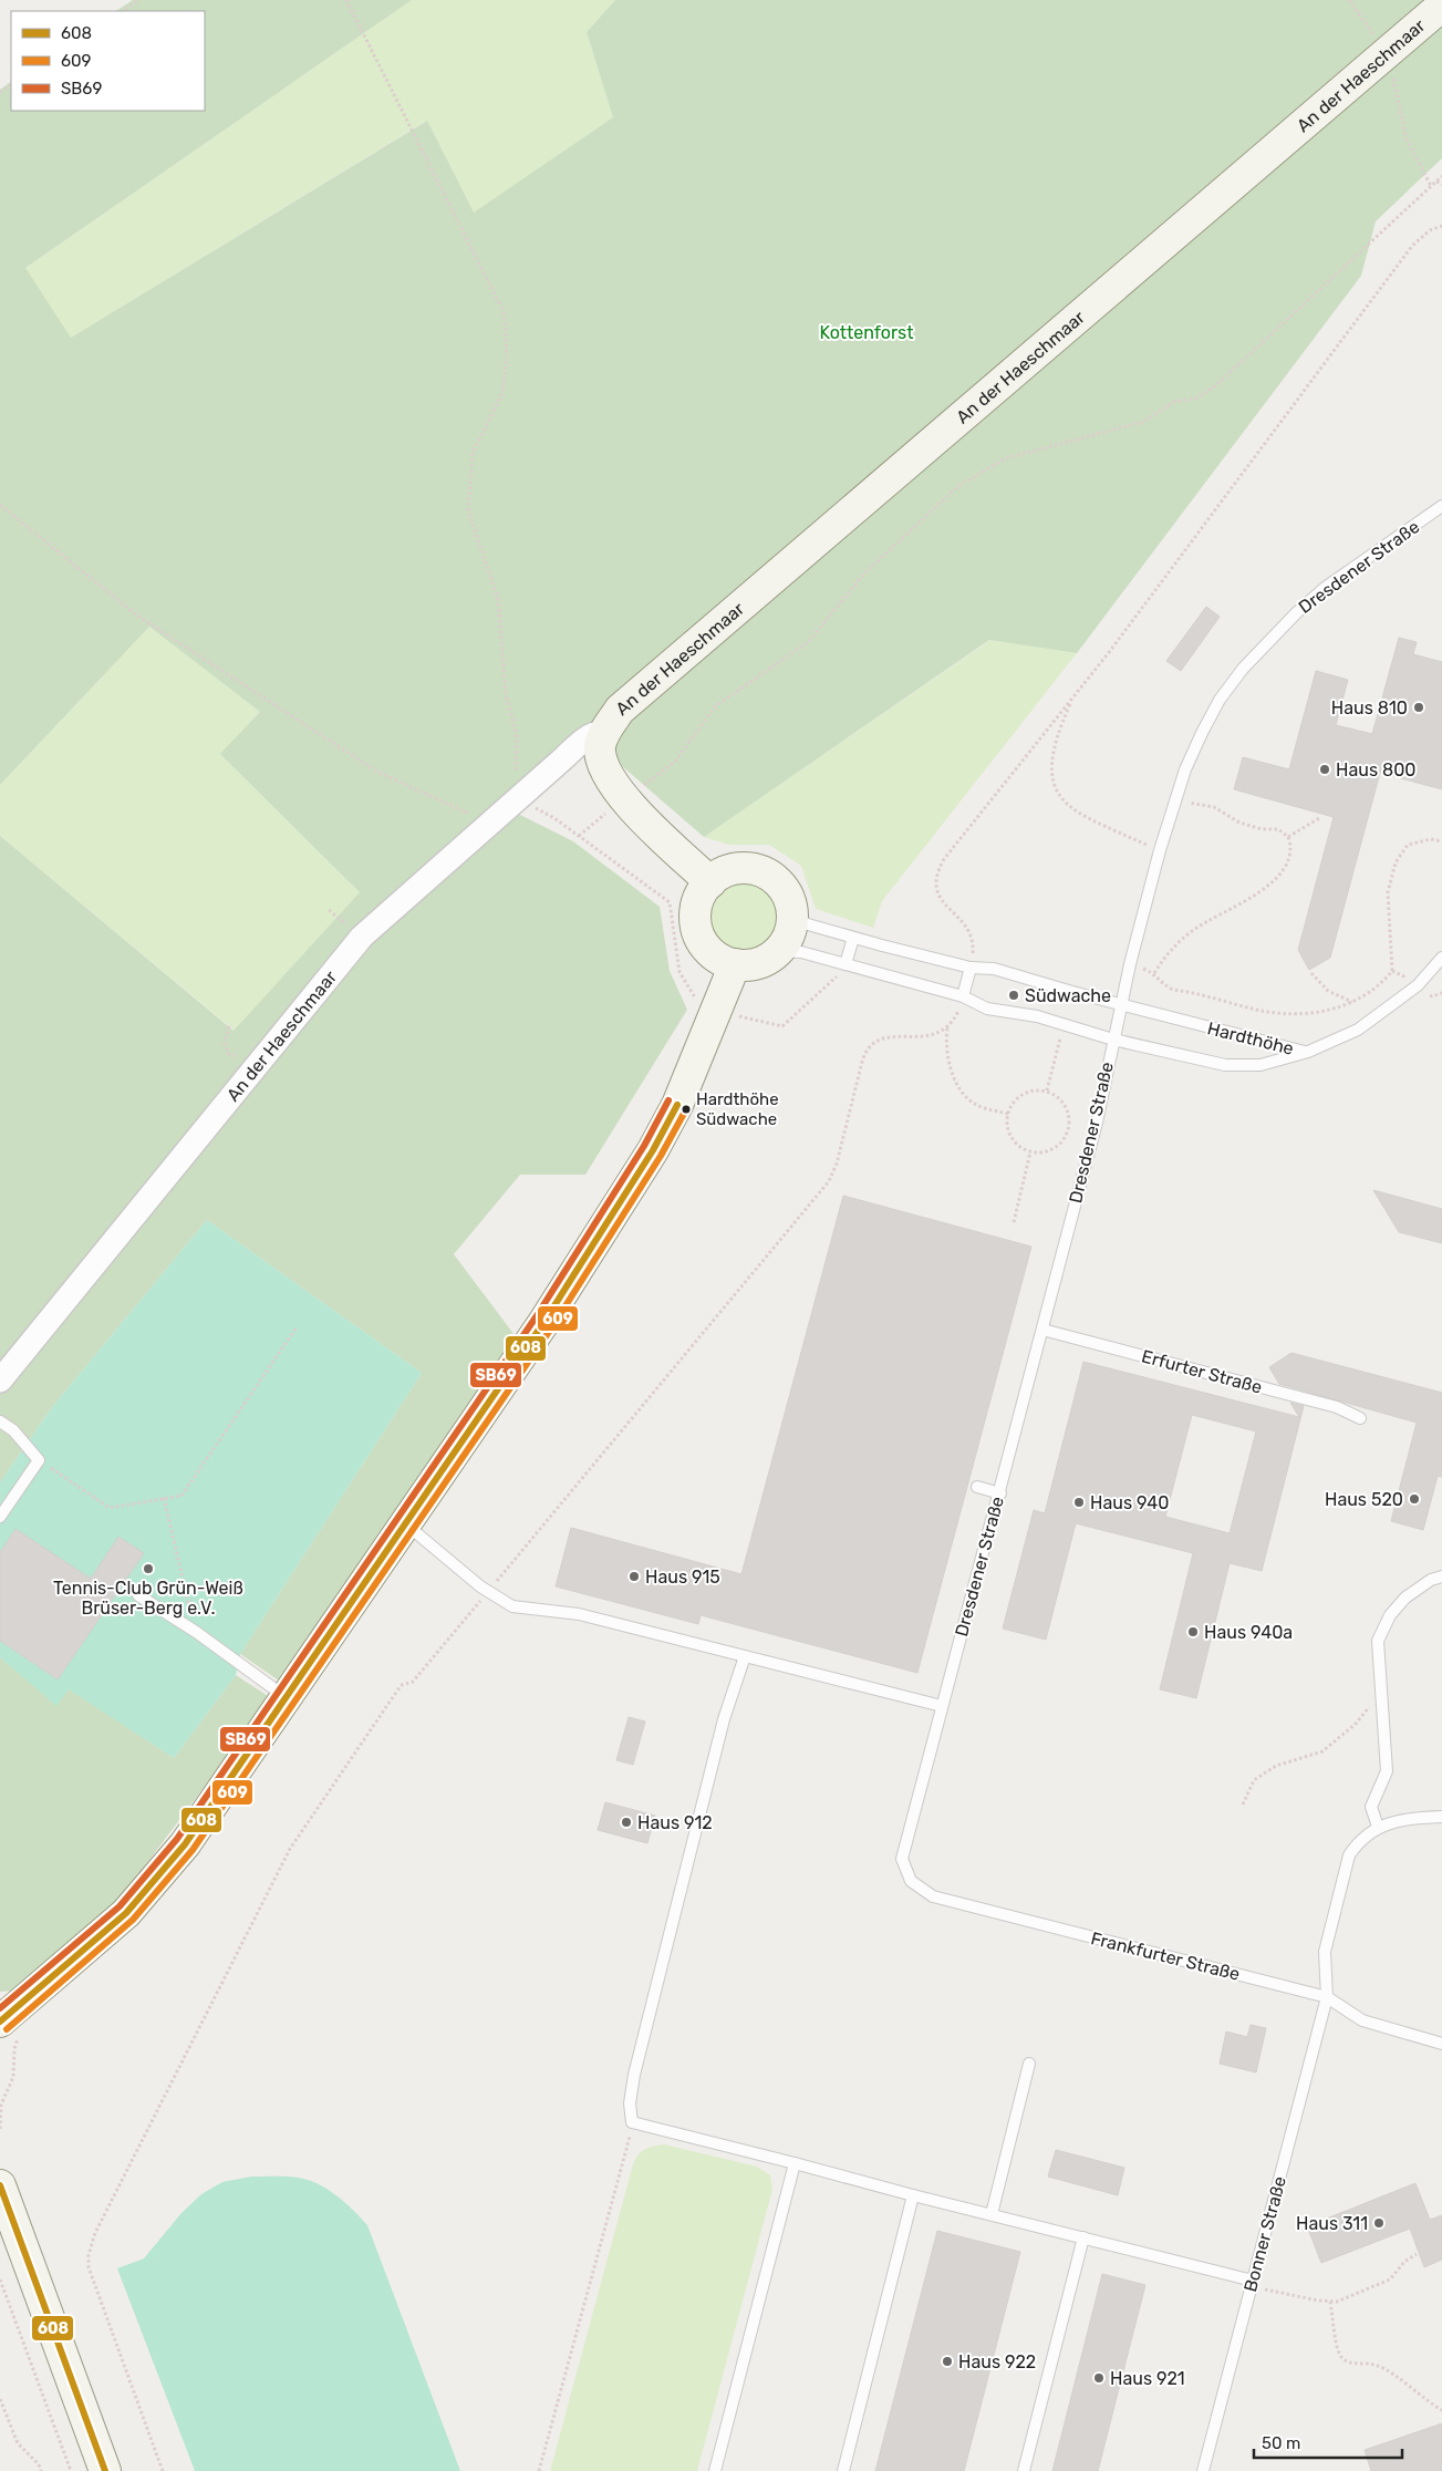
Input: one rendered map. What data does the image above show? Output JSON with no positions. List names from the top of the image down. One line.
{"streets":{"street":["An der Haeschmaar"],"lane":["Dresdener Straße","Hardthöhe","Erfurter Straße","Frankfurter Straße","Bonner Straße"]},"crossings":[["An der Haeschmaar","Hardthöhe"],["Dresdener Straße","Hardthöhe"],["Dresdener Straße","Erfurter Straße"],["Dresdener Straße","Frankfurter Straße"],["Frankfurter Straße","Bonner Straße"]],"parks":["Kottenforst"],"places":["Haus 810","Haus 800","Südwache","Hardthöhe Südwache","Haus 520","Haus 940","Tennis-Club Grün-Weiß Brüser-Berg e.V.","Haus 915","Haus 940a","Haus 912","Haus 311","Haus 922","Haus 921"],"lines":["transit line SB69","transit line 608","transit line 609"],"legend":["608","609","SB69"],"scale_bar":"50 m"}
